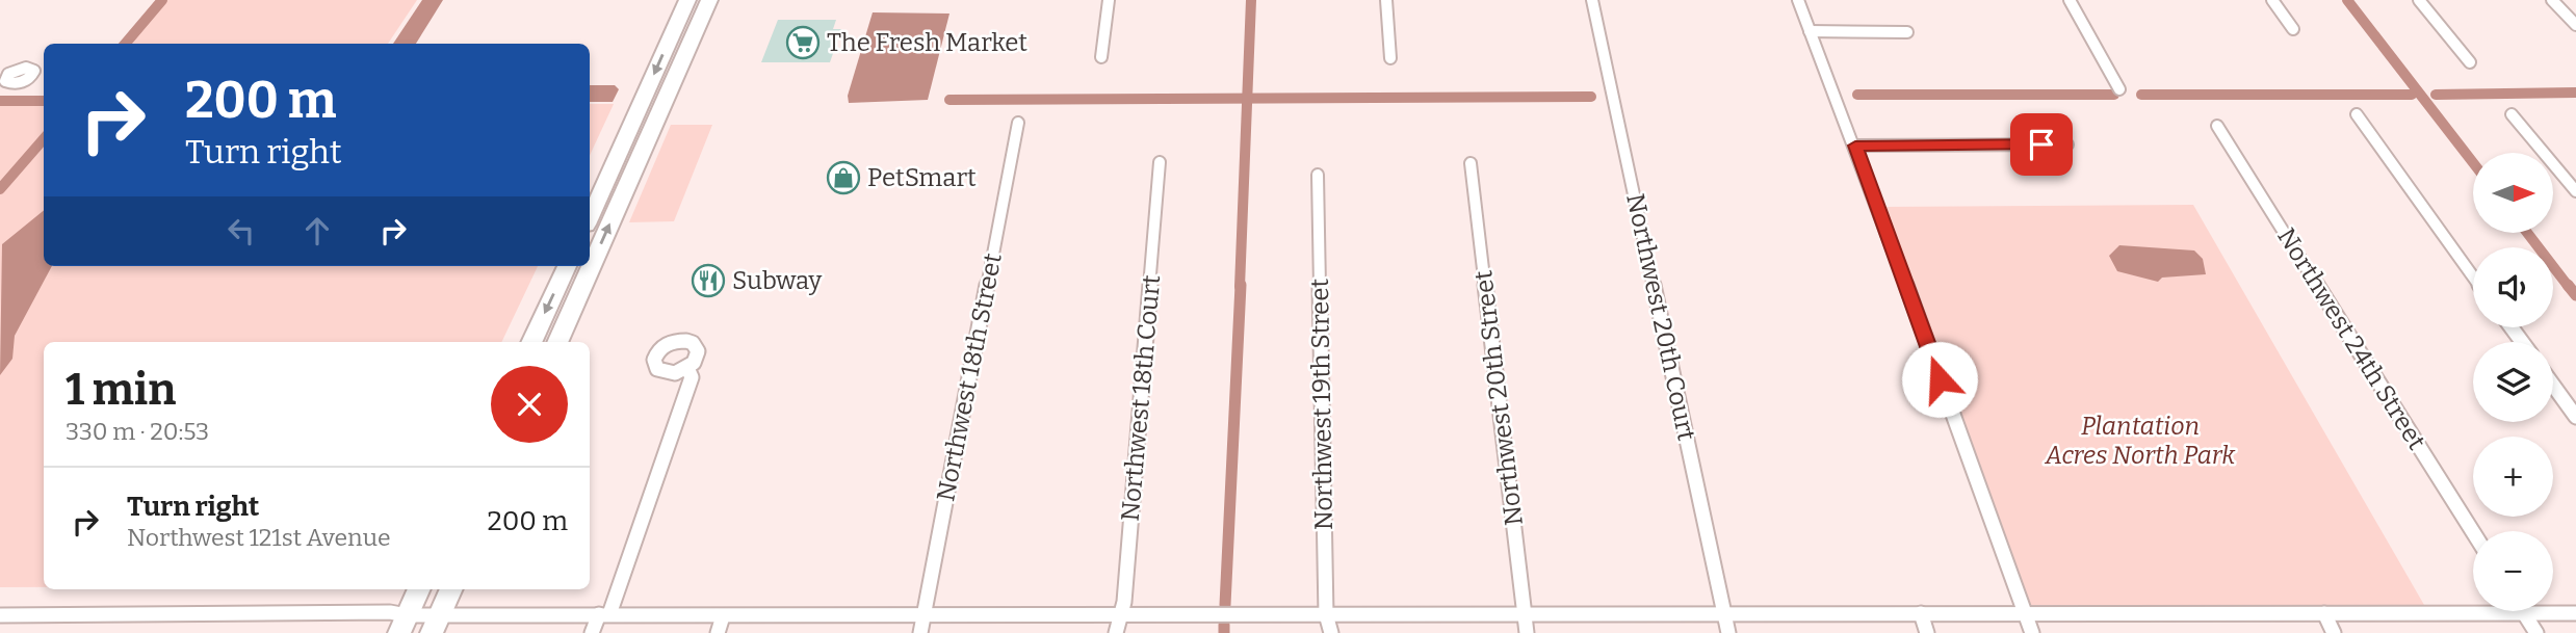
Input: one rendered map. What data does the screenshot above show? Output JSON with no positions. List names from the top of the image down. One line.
{"streets":{"street":["Northwest 20th Court","Northwest 24th Street","Northwest 18th Street","Northwest 18th Court","Northwest 20th Street","Northwest 19th Street"]},"parks":["Plantation Acres North Park"],"places":{"supermarket":["The Fresh Market"],"shop":["PetSmart"],"restaurant":["Subway"]},"north":"right","page":{"turn":["200 m","Turn right"],"map_buttons":["+","−"],"heading":["1 min","330 m · 20:53"],"list":[{"name":"Turn right","note":"Northwest 121st Avenue","value":"200 m"}]}}
